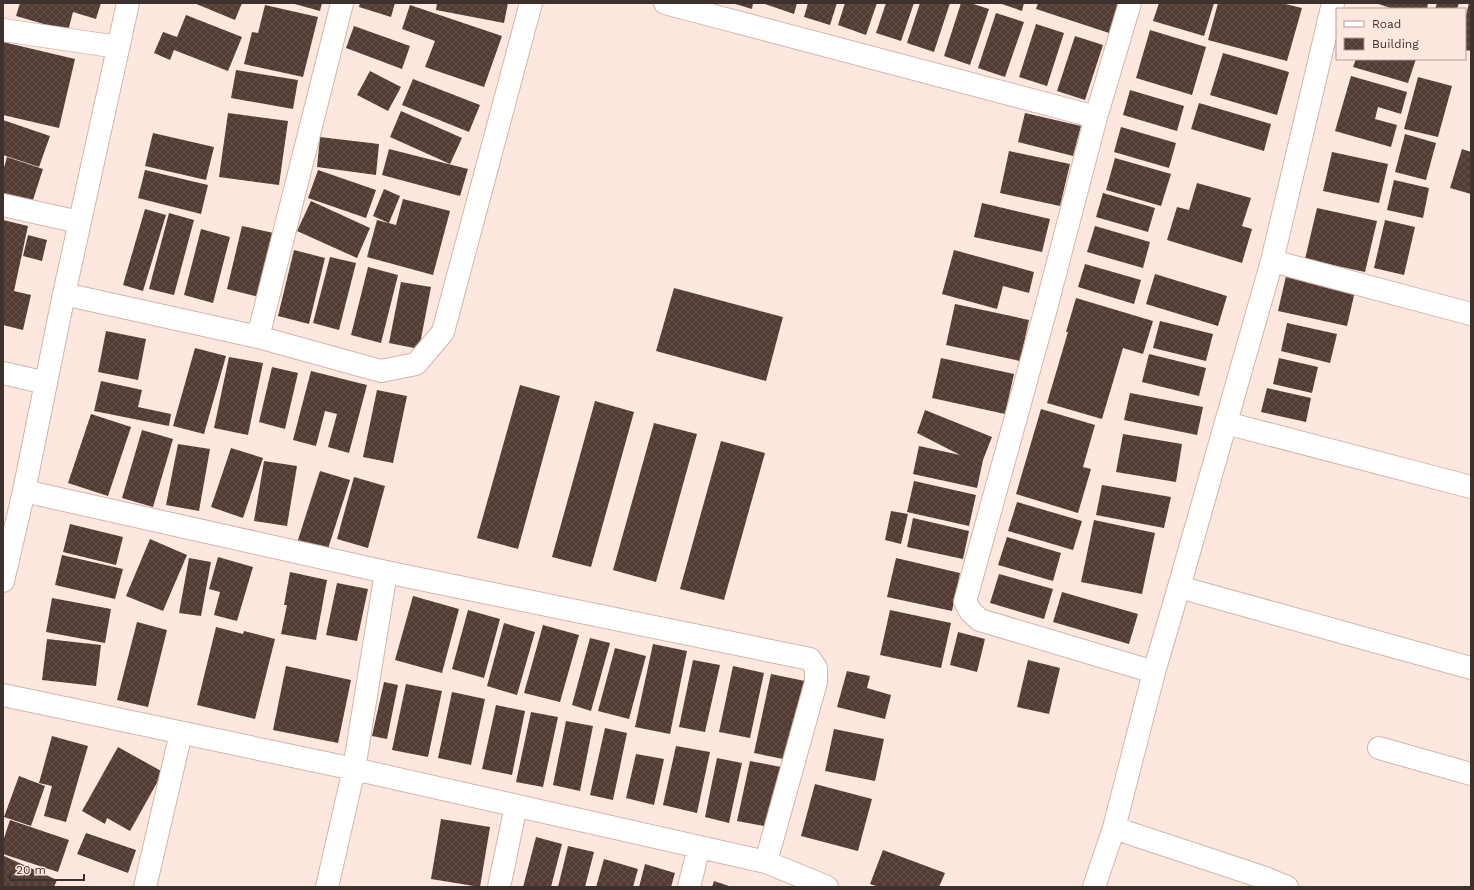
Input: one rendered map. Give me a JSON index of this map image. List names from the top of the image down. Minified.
{"legend":["Road","Building"],"scale_bar":"20 m"}
